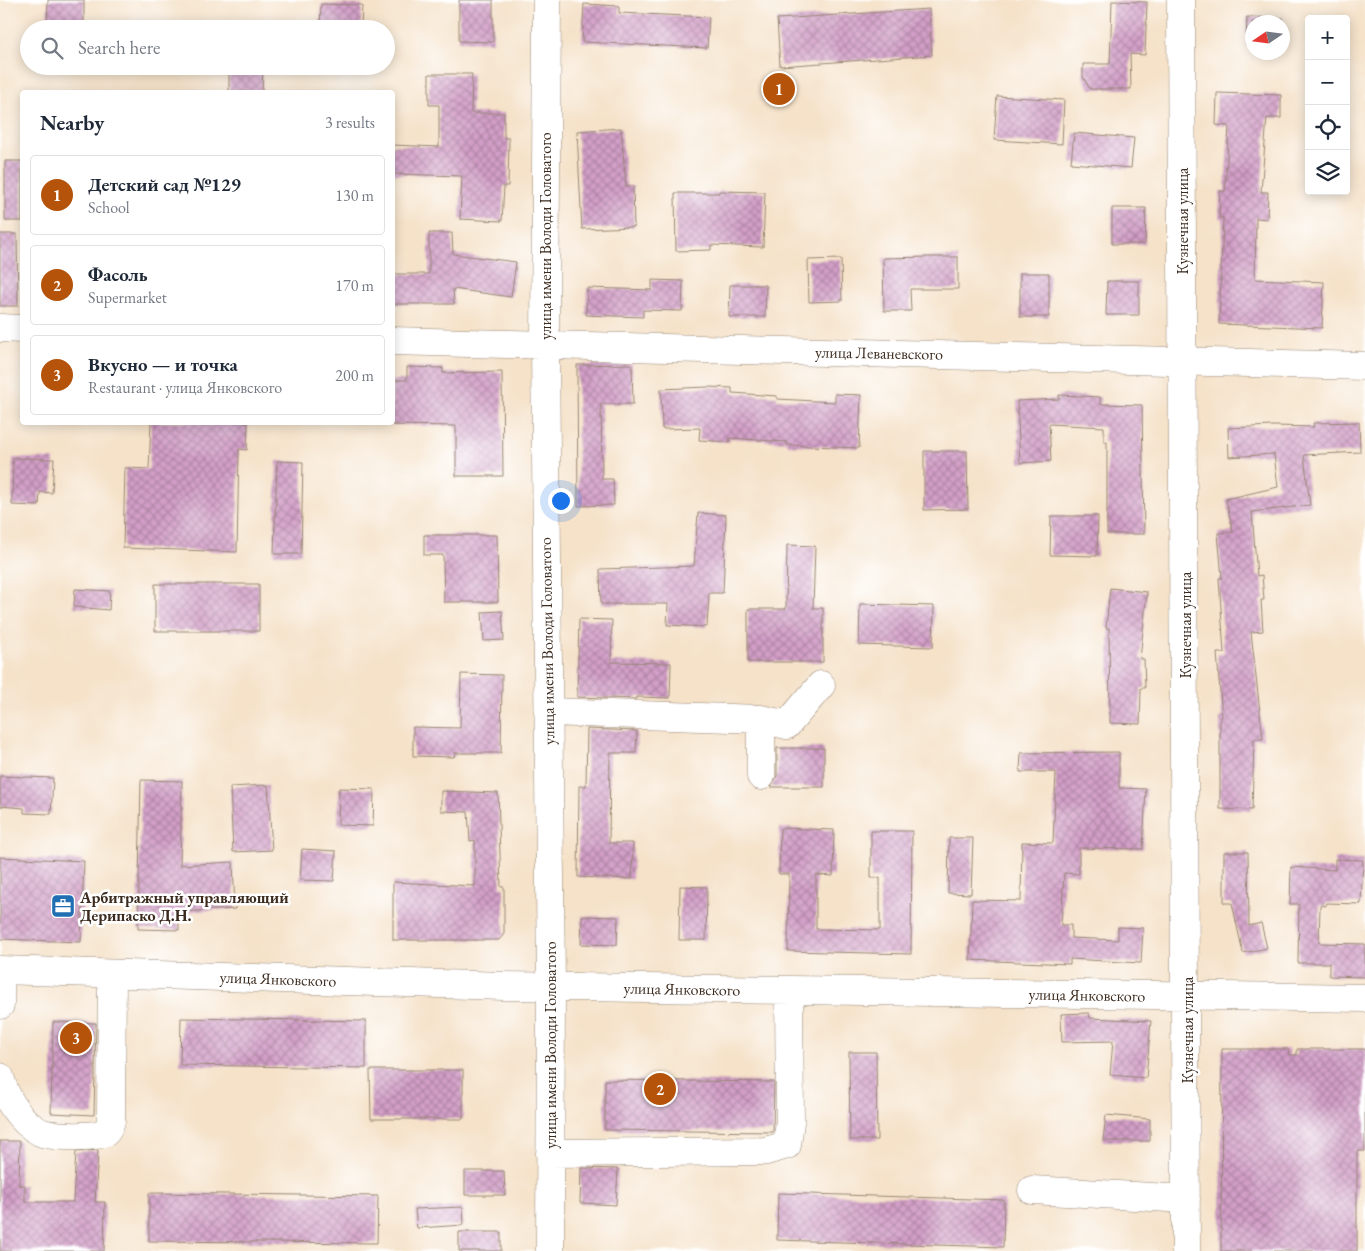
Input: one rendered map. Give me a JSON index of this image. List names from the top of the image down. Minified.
{"streets":{"street":["Кузнечная улица","улица имени Володи Головатого","улица Леваневского","улица Янковского"]},"crossings":[["Кузнечная улица","улица Леваневского"],["Кузнечная улица","улица Янковского"],["улица имени Володи Головатого","улица Леваневского"],["улица имени Володи Головатого","улица Янковского"]],"places":{"office":["Арбитражный управляющий Дерипаско Д.Н."]},"north":"left","page":{"map_buttons":["+","−"],"search":"Search here","pins":["1","3","2"],"heading":["Nearby","3 results"],"list":[{"mark":"1","name":"Детский сад №129","note":"School","value":"130 m"},{"mark":"2","name":"Фасоль","note":"Supermarket","value":"170 m"},{"mark":"3","name":"Вкусно — и точка","note":"Restaurant · улица Янковского","value":"200 m"}]}}
